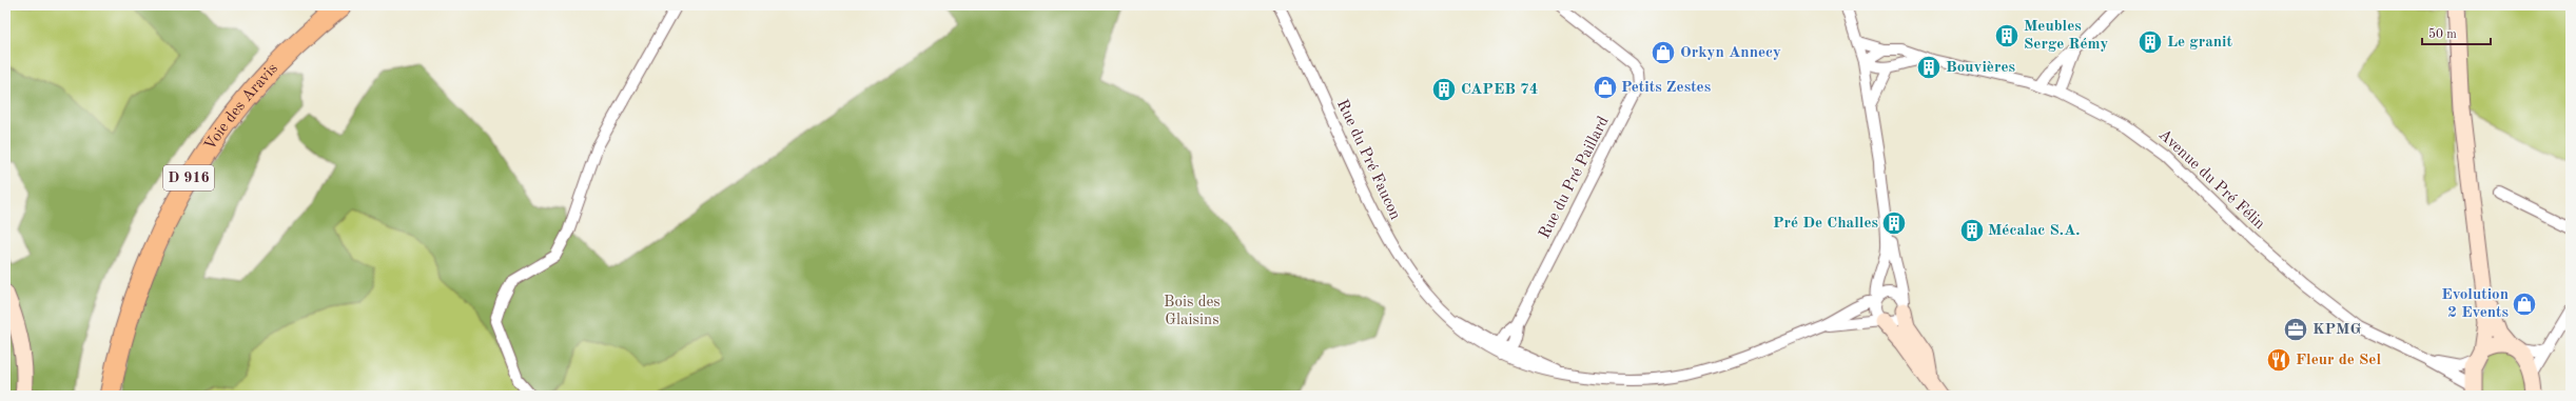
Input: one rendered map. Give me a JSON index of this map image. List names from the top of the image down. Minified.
{"streets":{"highway":["Voie des Aravis","D 916"],"street":["Rue du Pré Faucon","Rue du Pré Paillard","Avenue du Pré Félin"]},"crossings":[["Rue du Pré Faucon","Rue du Pré Paillard"]],"parks":["Bois des Glaisins"],"places":{"building":["Meubles Serge Rémy","Le granit","Bouvières","CAPEB 74","Pré De Challes","Mécalac S.A."],"shop":["Orkyn Annecy","Petits Zestes","Evolution 2 Events"],"office":["KPMG"],"restaurant":["Fleur de Sel"]},"scale_bar":"50 m"}
